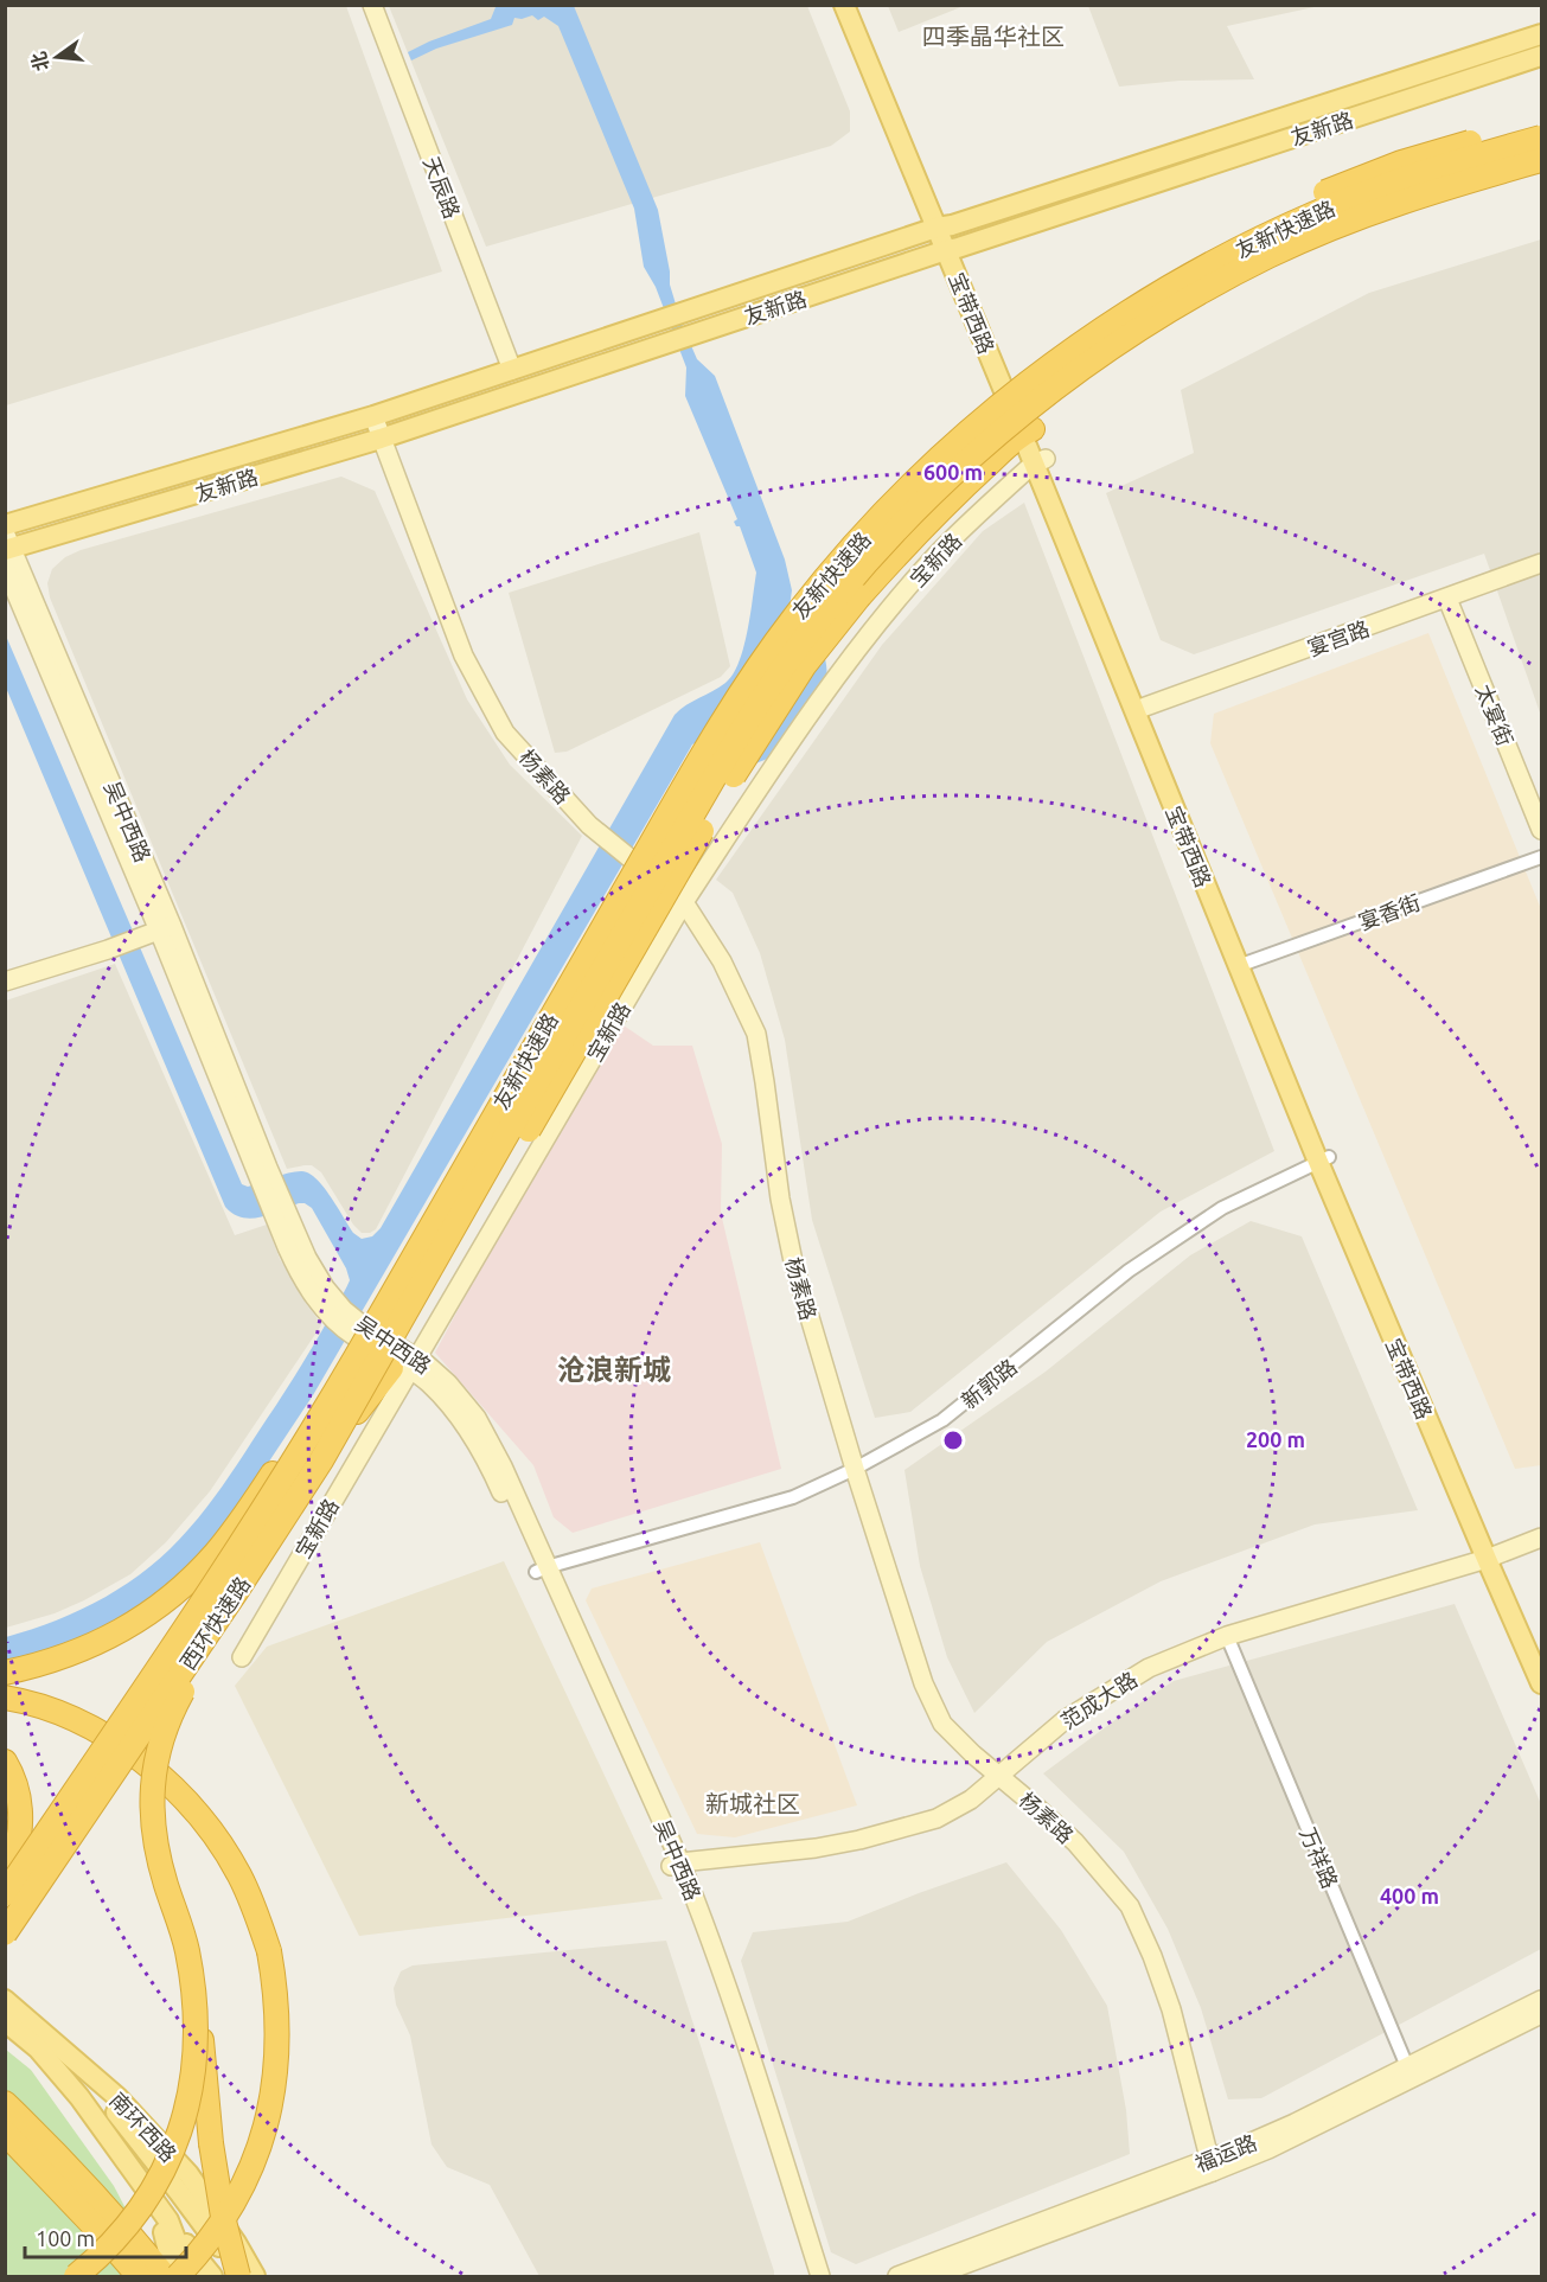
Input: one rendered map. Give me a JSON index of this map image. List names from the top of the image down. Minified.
{"streets":{"highway":["友新快速路","西环快速路"],"main road":["友新路","宝带西路","南环西路"],"street":["天辰路","宝新路","宴宫路","太宴街","杨素路","吴中西路","宴香街","新郭路","范成大路","万祥路","福运路"]},"crossings":[["友新路","天辰路"],["友新路","宝带西路"],["友新路","杨素路"],["友新路","吴中西路"],["友新快速路","西环快速路"],["宝带西路","宝新路"],["宝带西路","宴宫路"],["宝带西路","宴香街"],["宝带西路","新郭路"],["宝带西路","范成大路"],["宝新路","杨素路"],["宝新路","吴中西路"],["宴宫路","太宴街"],["杨素路","新郭路"],["杨素路","范成大路"],["杨素路","福运路"],["吴中西路","新郭路"],["吴中西路","范成大路"],["范成大路","万祥路"],["万祥路","福运路"]],"districts":["四季晶华社区","沧浪新城","新城社区"],"scale_bar":"100 m","north":"left","rings":["600 m","200 m","400 m"]}
